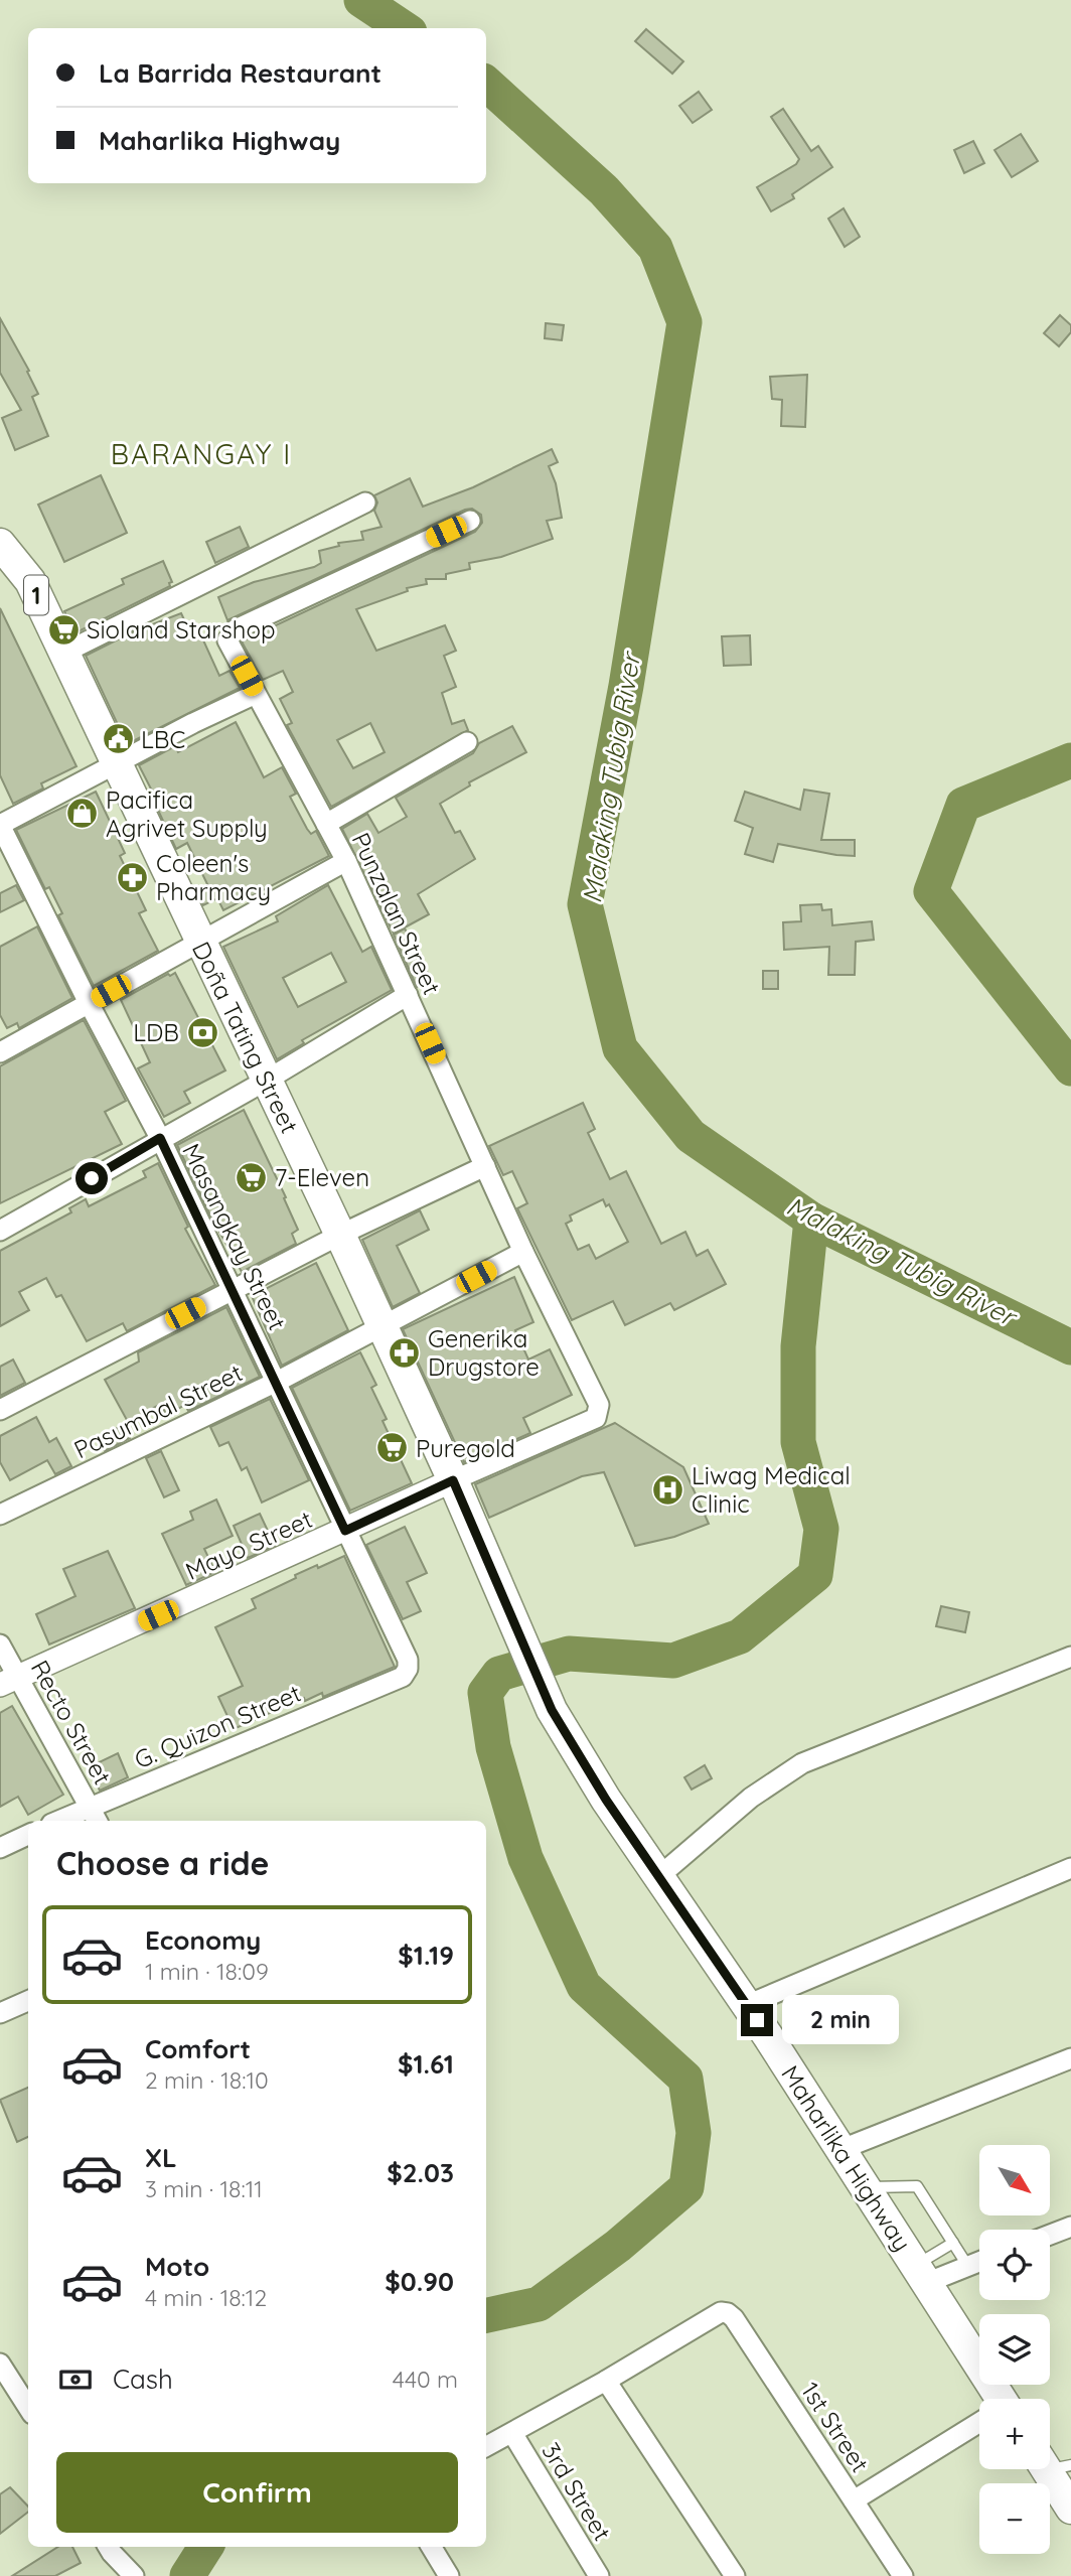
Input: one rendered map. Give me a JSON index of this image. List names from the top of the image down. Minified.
{"streets":{"main road":["1","Doña Tating Street","Maharlika Highway"],"street":["Punzalan Street","Masangkay Street","Pasumbal Street","Mayo Street","Recto Street","G. Quizon Street","1st Street","3rd Street"]},"crossings":[["Punzalan Street","Pasumbal Street"],["Punzalan Street","Mayo Street"],["Doña Tating Street","Pasumbal Street"],["Doña Tating Street","Mayo Street"],["Doña Tating Street","Maharlika Highway"],["Masangkay Street","Pasumbal Street"],["Masangkay Street","Mayo Street"],["Masangkay Street","G. Quizon Street"],["Mayo Street","Recto Street"],["Recto Street","G. Quizon Street"]],"districts":["BARANGAY I"],"water":["Malaking Tubig River"],"places":{"supermarket":["Sioland Starshop","7-Eleven","Puregold"],"public building":["LBC"],"shop":["Pacifica Agrivet Supply"],"pharmacy":["Coleen's Pharmacy","Generika Drugstore"],"bank":["LDB"],"hospital":["Liwag Medical Clinic"]},"north":"bottom right","page":{"banner":["La Barrida Restaurant","Maharlika Highway"],"heading":"Choose a ride","list":[{"name":"Economy","note":"1 min · 18:09","value":"$1.19"},{"name":"Comfort","note":"2 min · 18:10","value":"$1.61"},{"name":"XL","note":"3 min · 18:11","value":"$2.03"},{"name":"Moto","note":"4 min · 18:12","value":"$0.90"}],"bubble":"2 min","map_buttons":["+","−"],"pay":["Cash","440 m"],"buttons":"Confirm"}}
